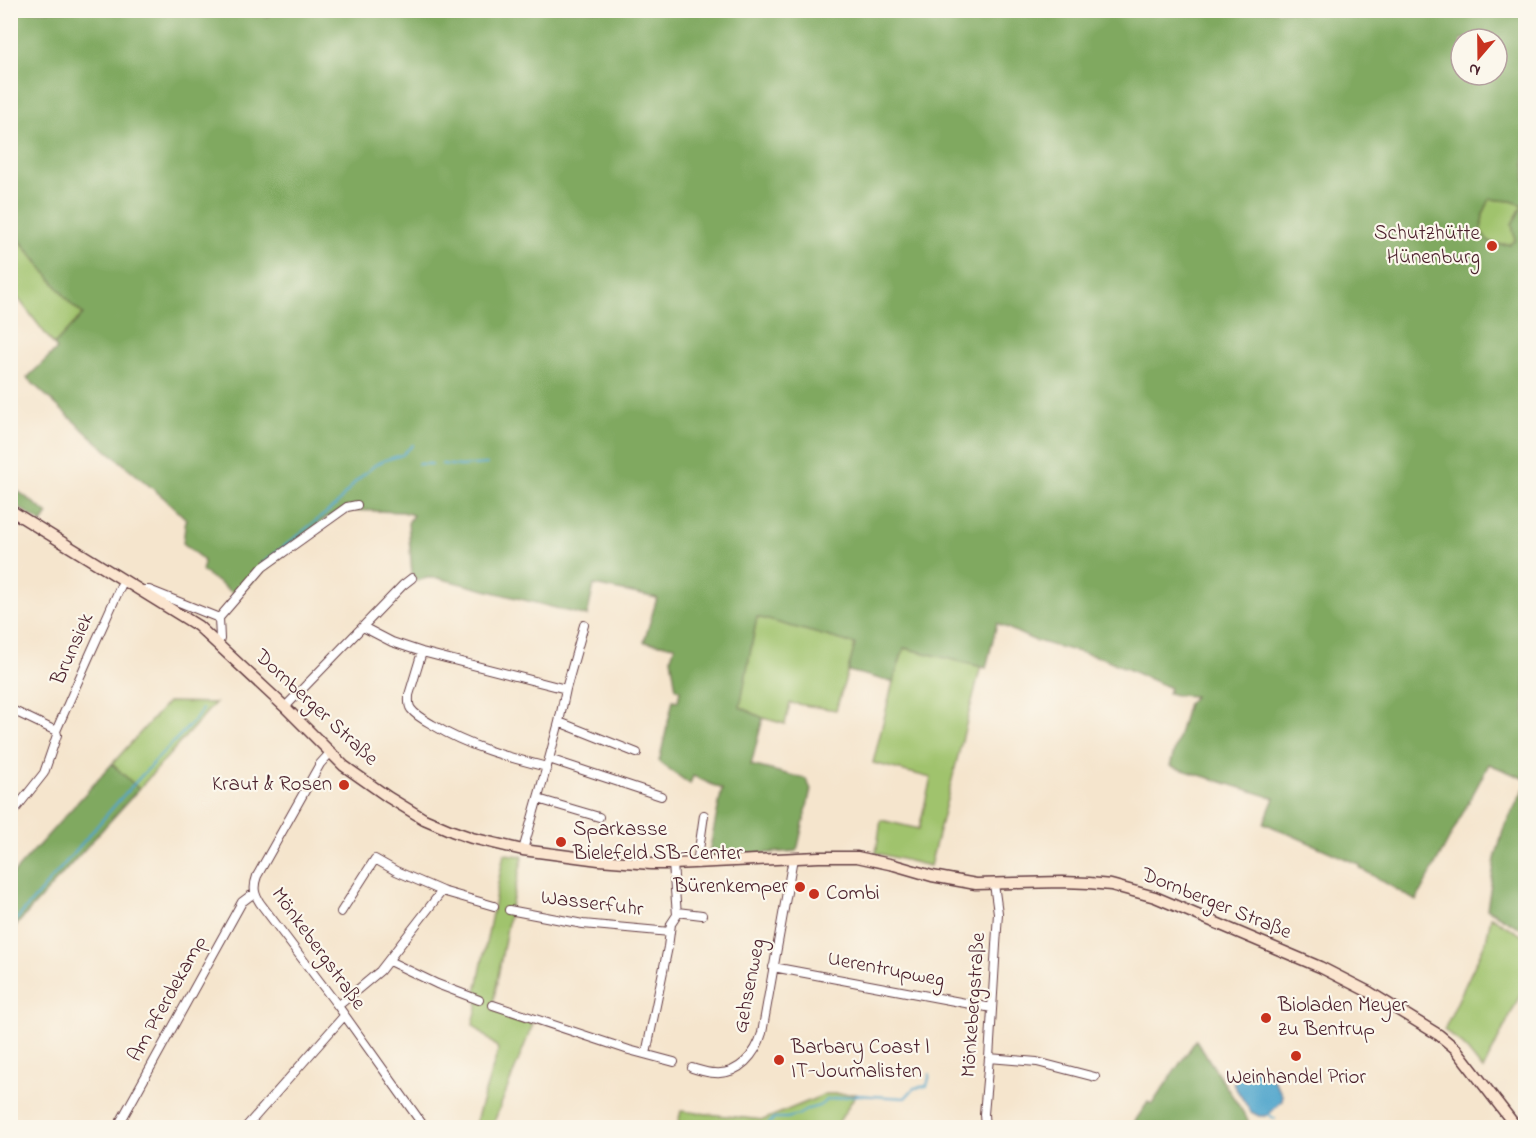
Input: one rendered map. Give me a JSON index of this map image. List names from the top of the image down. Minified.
{"streets":{"main road":["Dornberger Straße"],"street":["Brunsiek","Wasserfuhr","Mönkebergstraße","Uerentrupweg","Gehsenweg","Am Pferdekamp"]},"crossings":[["Brunsiek","Dornberger Straße"],["Dornberger Straße","Wasserfuhr"],["Dornberger Straße","Mönkebergstraße"],["Dornberger Straße","Gehsenweg"],["Mönkebergstraße","Uerentrupweg"],["Mönkebergstraße","Am Pferdekamp"],["Uerentrupweg","Gehsenweg"]],"places":["Schutzhütte Hünenburg","Kraut & Rosen","Sparkasse Bielefeld SB-Center","Bürenkemper","Combi","Bioladen Meyer zu Bentrup","Weinhandel Prior","Barbary Coast | IT-Journalisten"],"north":"bottom"}
